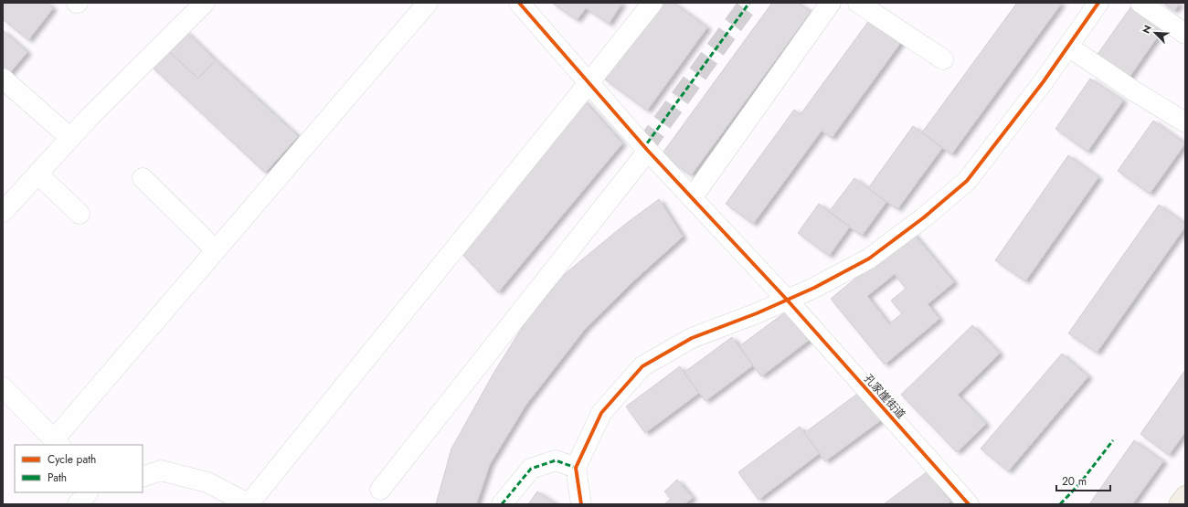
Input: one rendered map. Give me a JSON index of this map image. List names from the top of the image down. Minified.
{"streets":{"street":["孔家崖街道"]},"legend":["Cycle path","Path"],"scale_bar":"20 m","north":"top left"}
